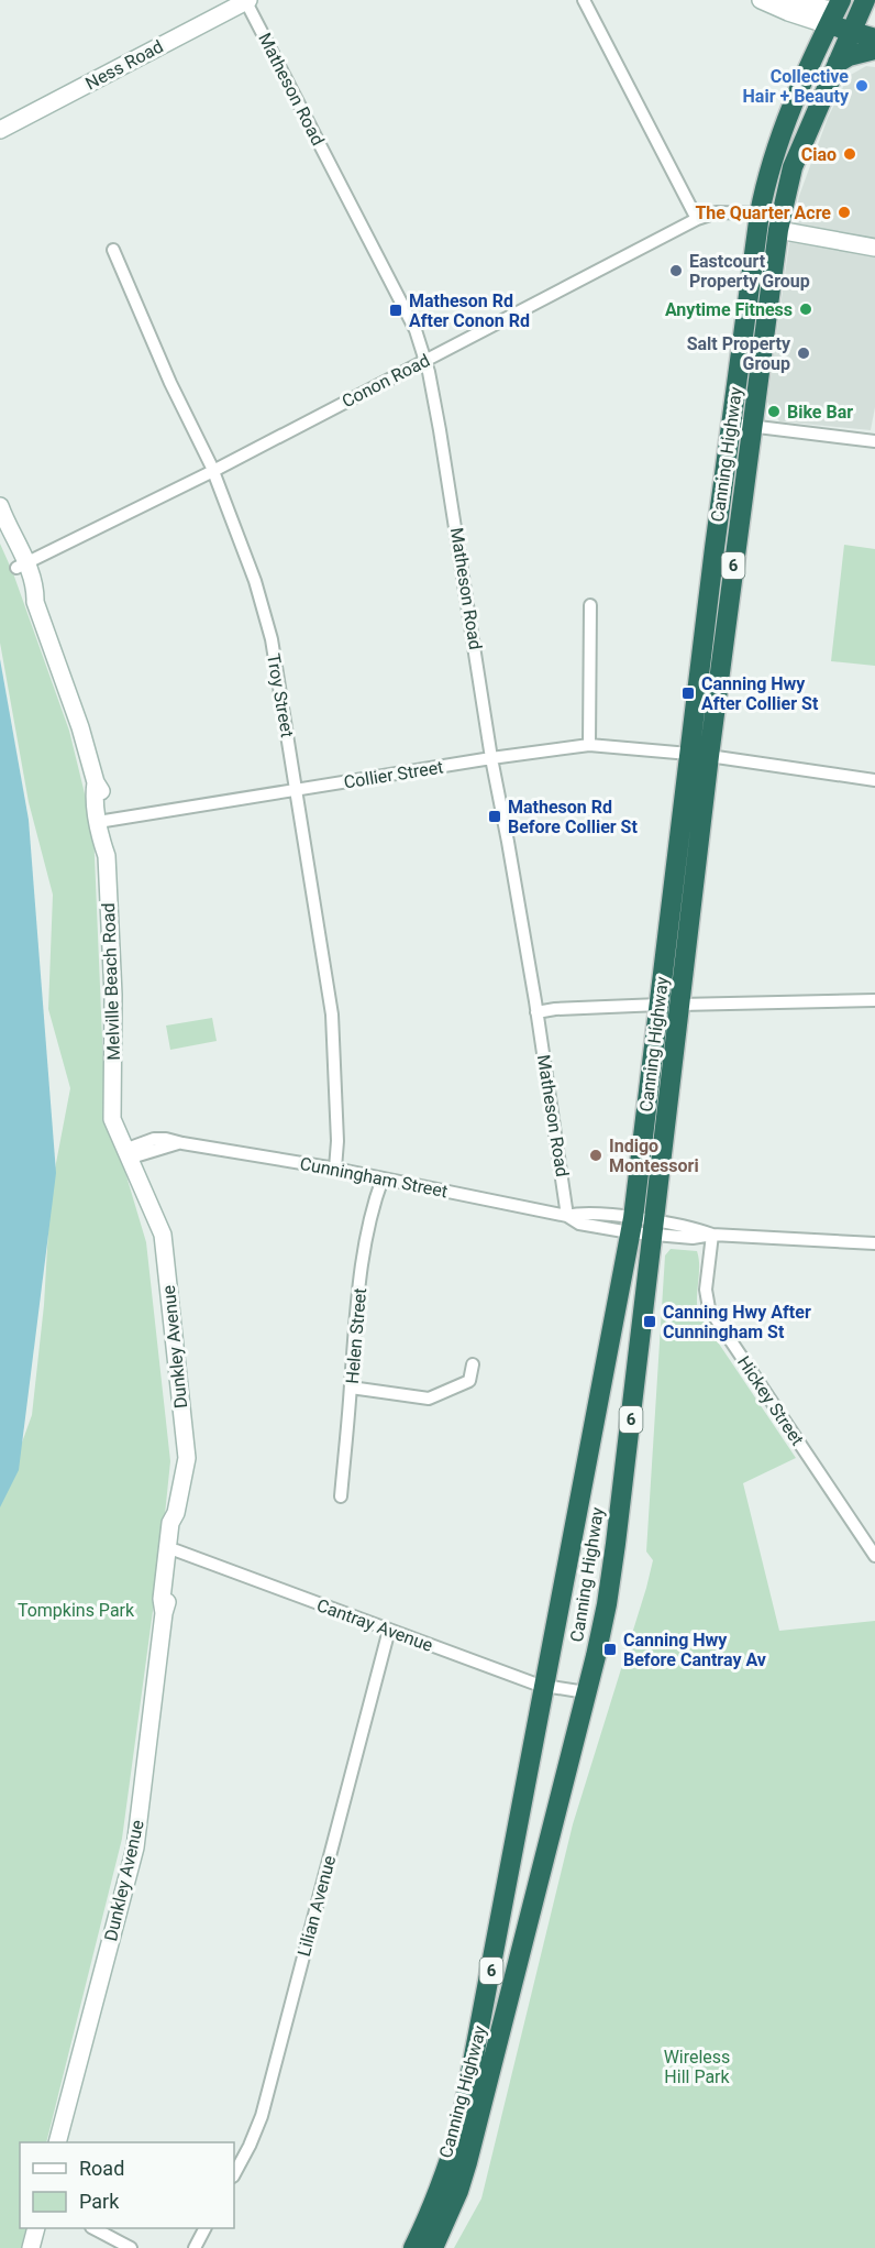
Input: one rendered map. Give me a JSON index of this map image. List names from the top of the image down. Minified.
{"streets":{"highway":["Canning Highway","6"],"street":["Ness Road","Matheson Road","Conon Road","Troy Street","Collier Street","Melville Beach Road","Cunningham Street","Helen Street","Dunkley Avenue","Hickey Street","Cantray Avenue","Lilian Avenue"]},"crossings":[["Ness Road","Matheson Road"],["Matheson Road","Conon Road"],["Matheson Road","Collier Street"],["Matheson Road","Cunningham Street"],["Conon Road","Canning Highway"],["Conon Road","Troy Street"],["Conon Road","Melville Beach Road"],["Canning Highway","Collier Street"],["Canning Highway","Cunningham Street"],["Canning Highway","Cantray Avenue"],["Troy Street","Collier Street"],["Troy Street","Cunningham Street"],["Collier Street","Melville Beach Road"],["Melville Beach Road","Cunningham Street"],["Melville Beach Road","Dunkley Avenue"],["Cunningham Street","Helen Street"],["Cunningham Street","Dunkley Avenue"],["Cunningham Street","Hickey Street"],["Dunkley Avenue","Cantray Avenue"],["Cantray Avenue","Lilian Avenue"]],"parks":["Tompkins Park","Wireless Hill Park"],"places":{"other":["Collective Hair + Beauty","Ciao","The Quarter Acre","Eastcourt Property Group","Anytime Fitness","Salt Property Group","Bike Bar","Indigo Montessori"],"transit":["Matheson Rd After Conon Rd","Canning Hwy After Collier St","Matheson Rd Before Collier St","Canning Hwy After Cunningham St","Canning Hwy Before Cantray Av"]},"legend":["Road","Park"]}
